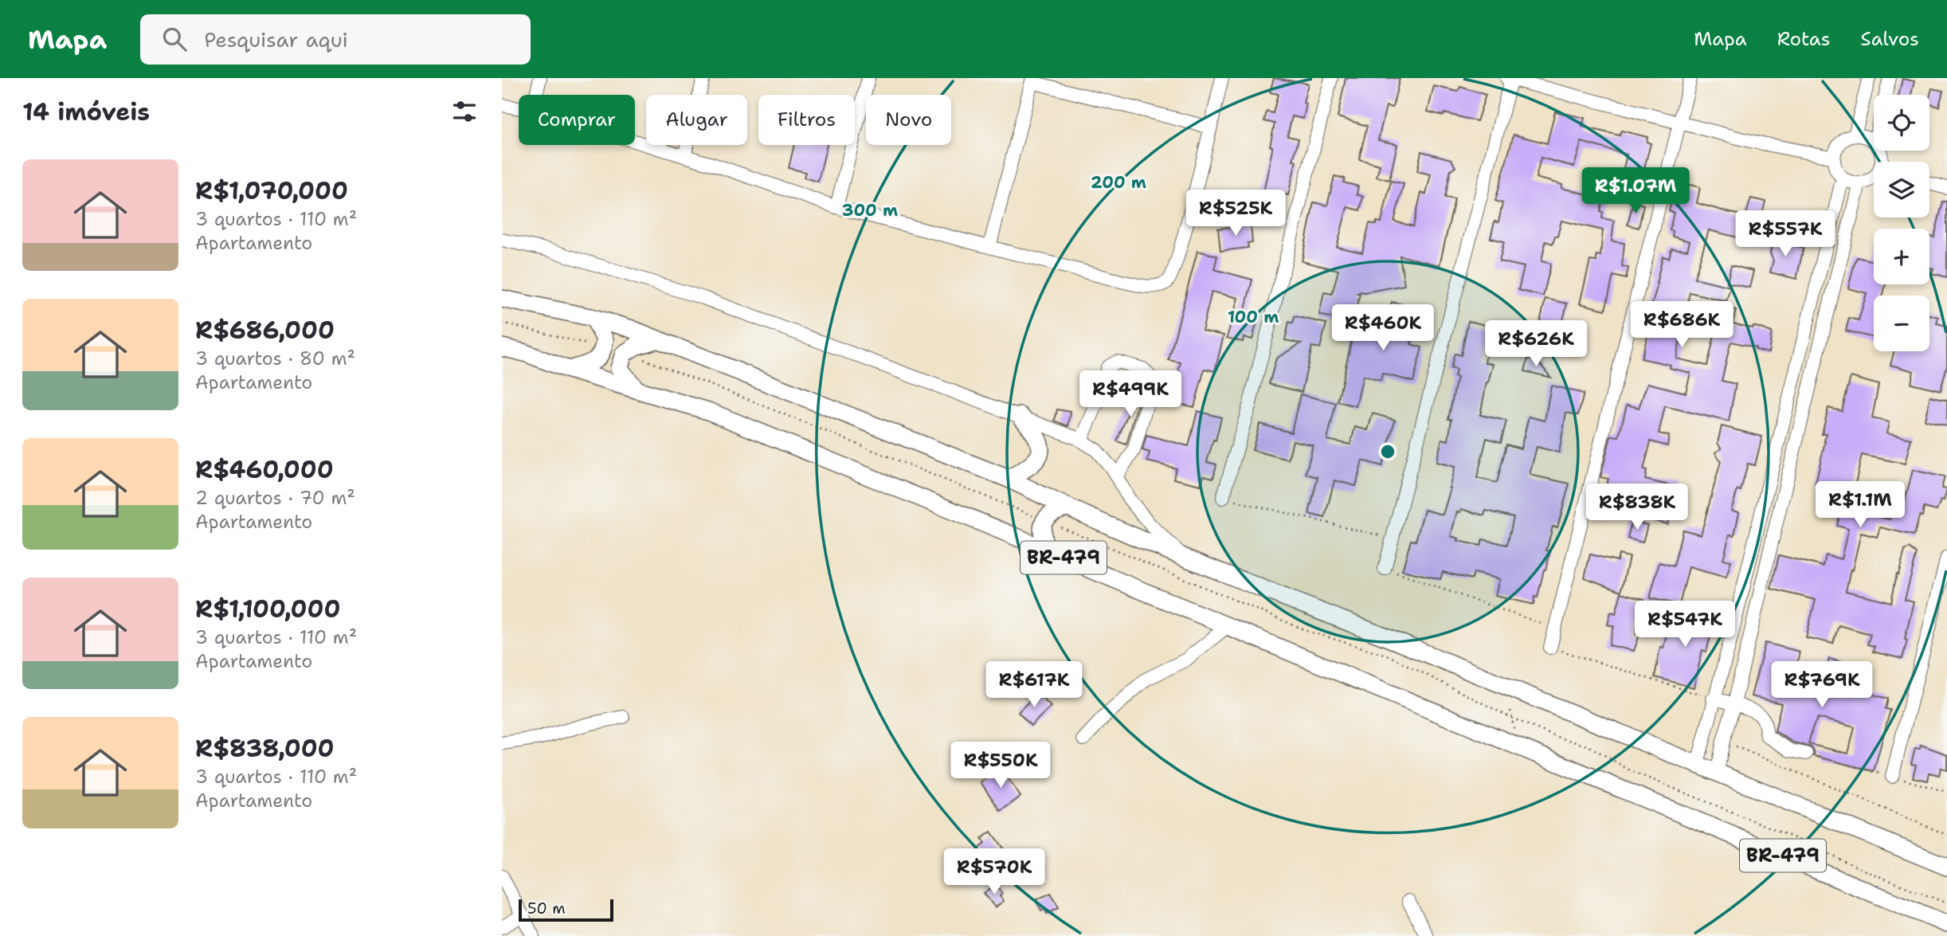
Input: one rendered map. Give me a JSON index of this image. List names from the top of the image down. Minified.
{"streets":{"main road":["BR-479"]},"scale_bar":"50 m","page":{"header":"Mapa","search":"Pesquisar aqui","nav":["Mapa","Rotas","Salvos"],"heading":"14 imóveis","map_buttons":["+","−"],"chip":["Comprar","Alugar","Filtros","Novo"],"list":[{"name":"R$1,070,000","note":"3 quartos · 110 m² · Apartamento"},{"name":"R$686,000","note":"3 quartos · 80 m² · Apartamento"},{"name":"R$460,000","note":"2 quartos · 70 m² · Apartamento"},{"name":"R$1,100,000","note":"3 quartos · 110 m² · Apartamento"},{"name":"R$838,000","note":"3 quartos · 110 m² · Apartamento"}],"price":["R$1.07M","R$525K","R$557K","R$686K","R$460K","R$626K","R$499K","R$1.1M","R$838K","R$547K","R$617K","R$769K","R$550K","R$570K"],"scale":"50 m"},"rings":["200 m","300 m","100 m"]}
